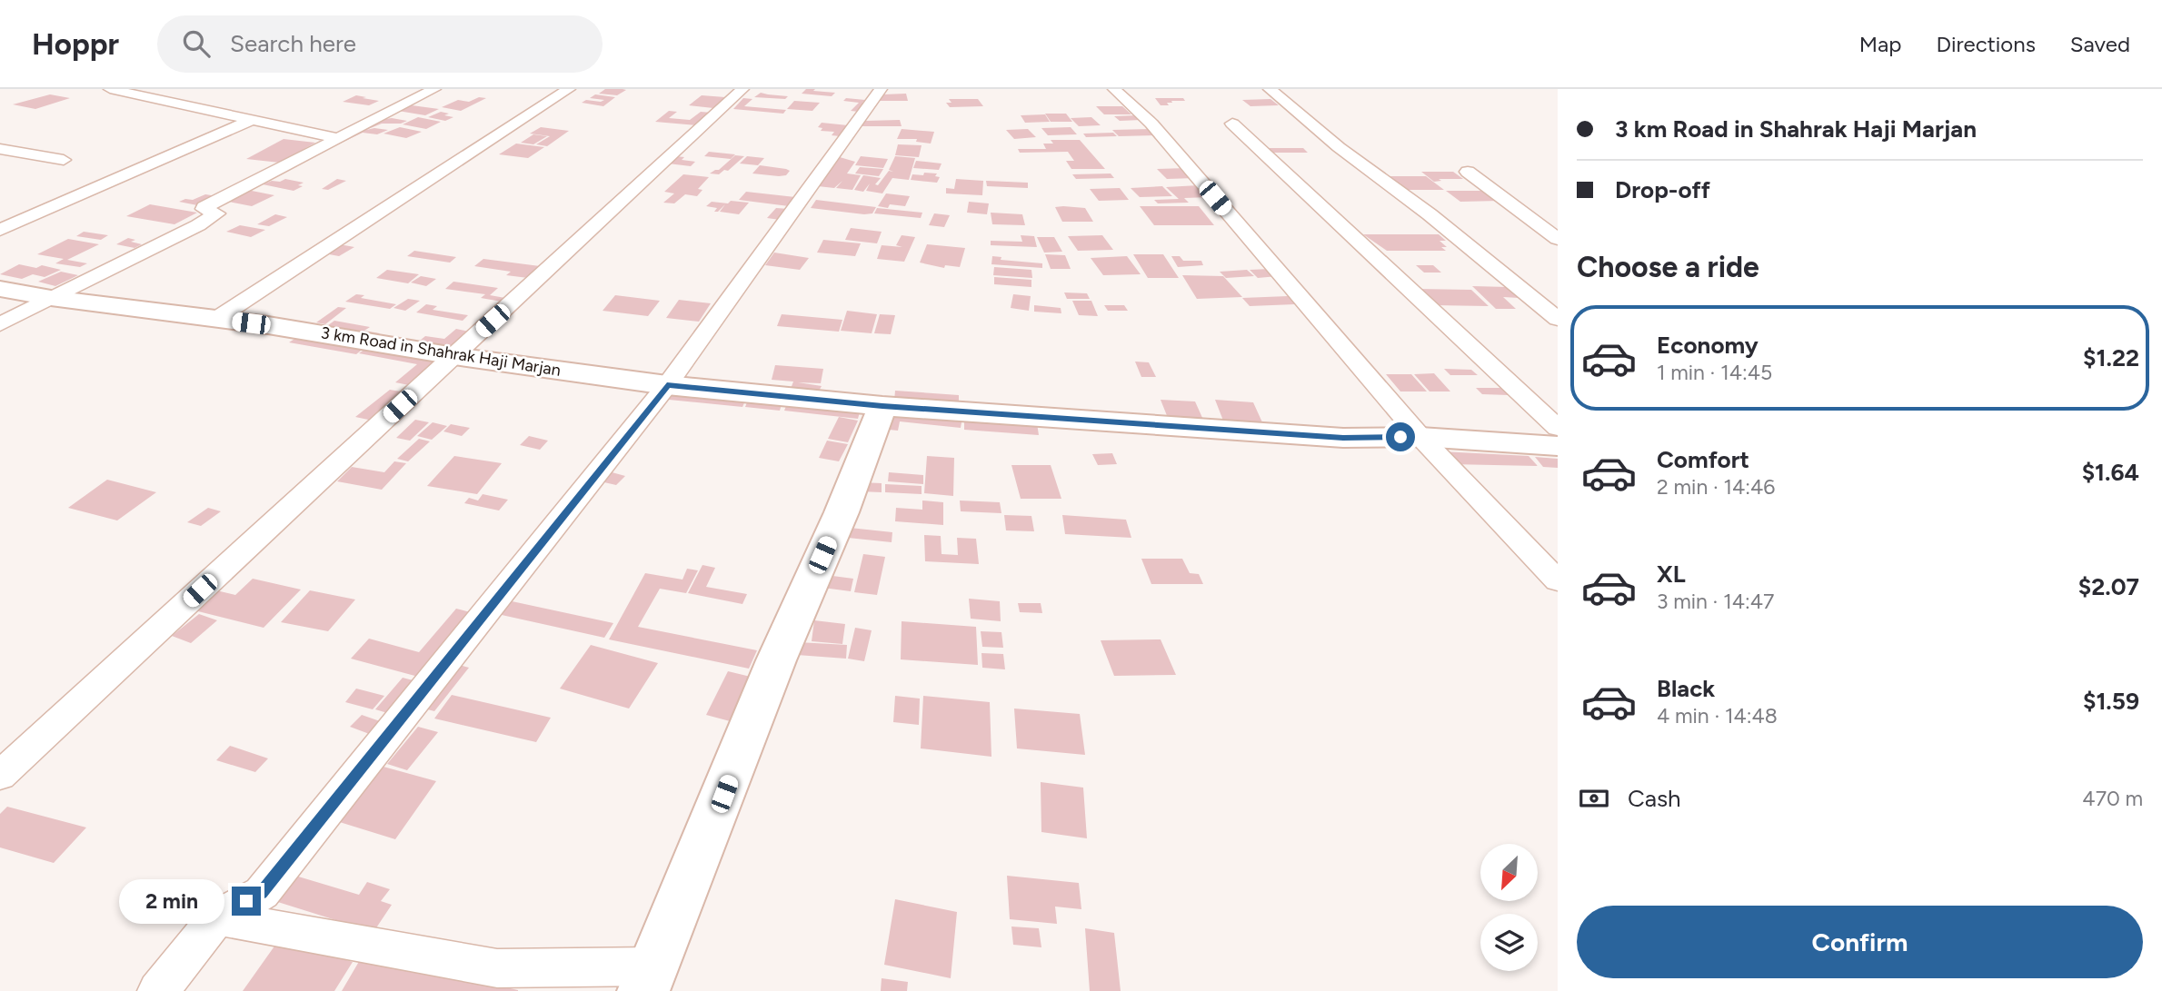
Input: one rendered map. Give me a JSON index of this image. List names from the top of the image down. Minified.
{"streets":{"street":["3 km Road in Shahrak Haji Marjan"]},"north":"bottom left","page":{"header":"Hoppr","search":"Search here","nav":["Map","Directions","Saved"],"banner":["3 km Road in Shahrak Haji Marjan","Drop-off"],"heading":"Choose a ride","list":[{"name":"Economy","note":"1 min · 14:45","value":"$1.22"},{"name":"Comfort","note":"2 min · 14:46","value":"$1.64"},{"name":"XL","note":"3 min · 14:47","value":"$2.07"},{"name":"Black","note":"4 min · 14:48","value":"$1.59"}],"pay":["Cash","470 m"],"bubble":"2 min","buttons":"Confirm"}}
